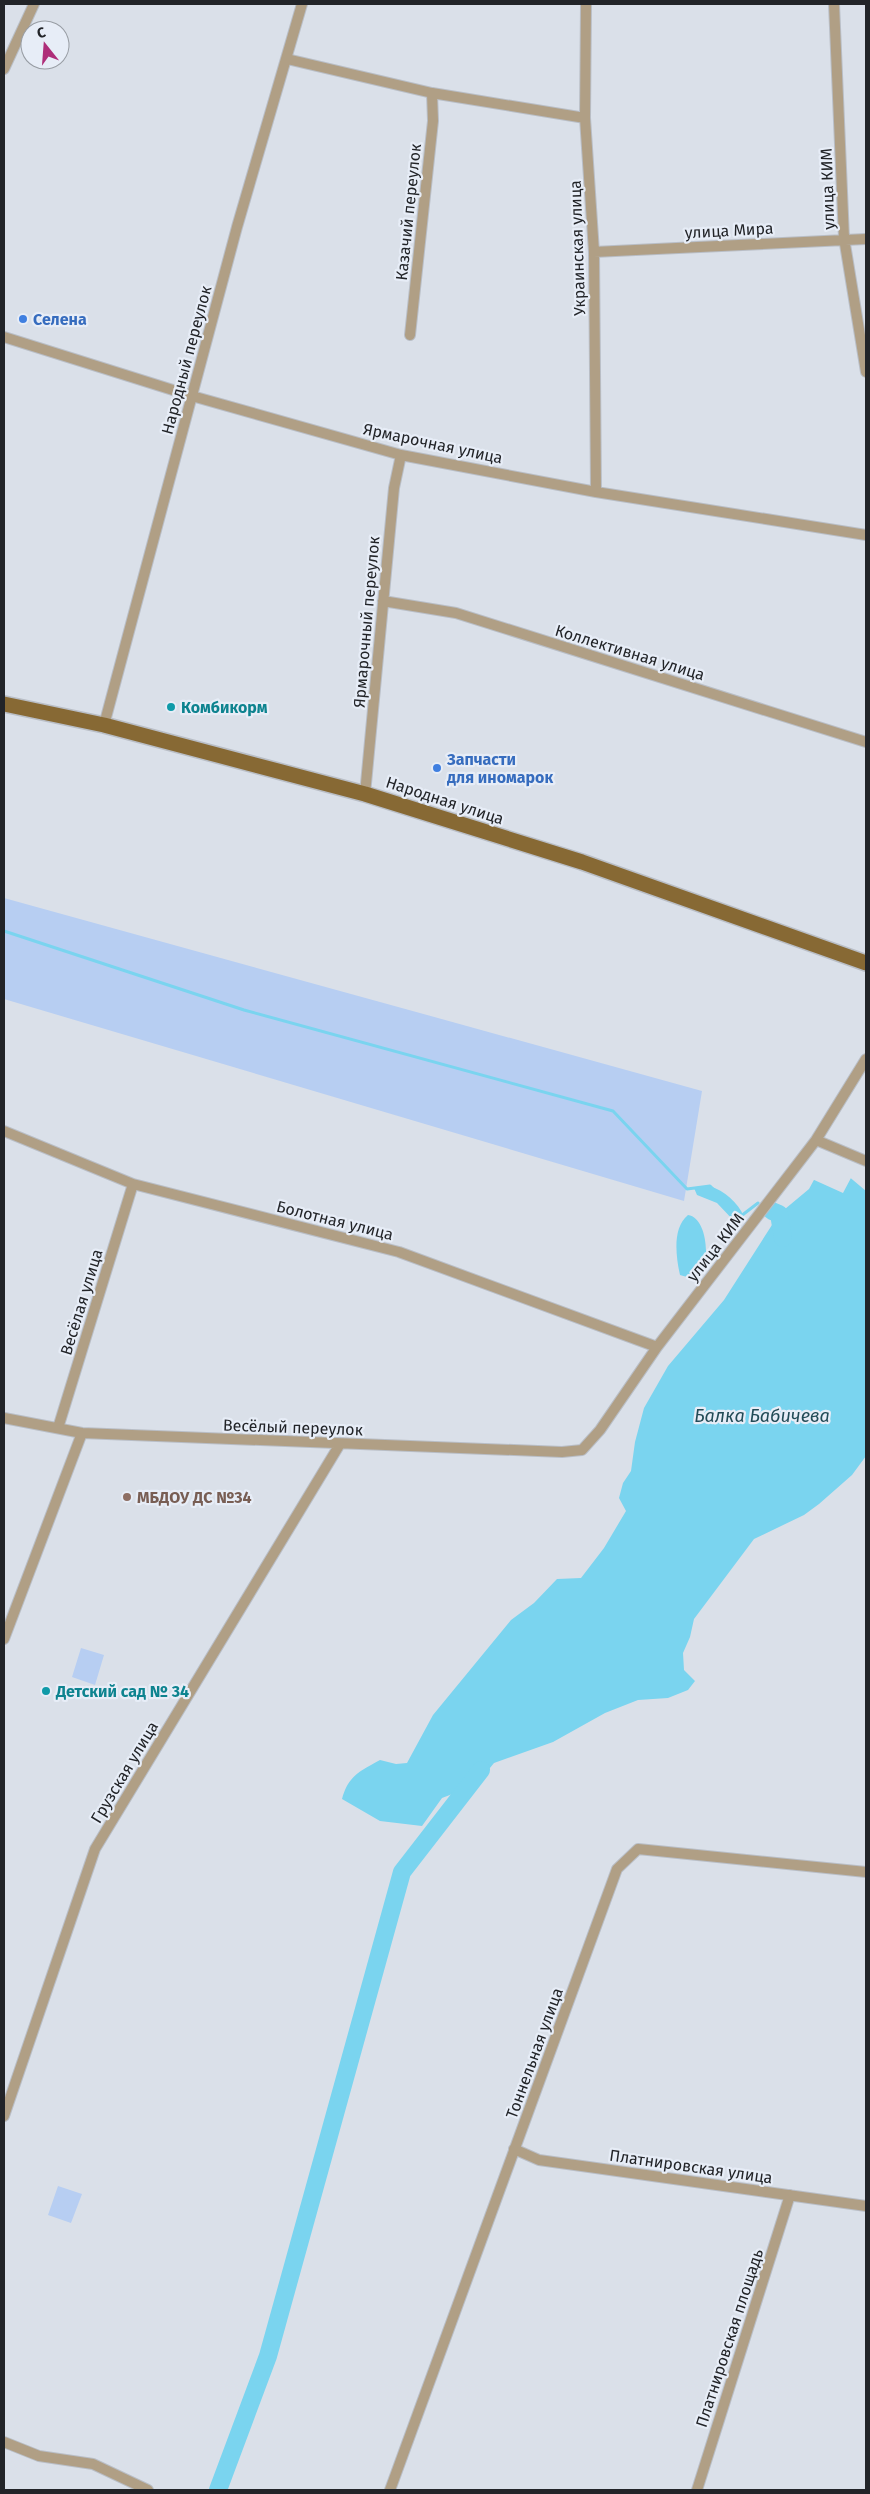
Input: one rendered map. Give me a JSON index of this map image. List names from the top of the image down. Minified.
{"streets":{"main road":["Народная улица"],"street":["улица КИМ","Казачий переулок","улица Мира","Украинская улица","Народный переулок","Ярмарочная улица","Ярмарочный переулок","Коллективная улица","Болотная улица","Весёлая улица","Весёлый переулок","Грузская улица","Тоннельная улица","Платнировская улица","Платнировская площадь"]},"crossings":[["улица КИМ","улица Мира"],["улица КИМ","Болотная улица"],["улица КИМ","Весёлый переулок"],["улица Мира","Украинская улица"],["Украинская улица","Ярмарочная улица"],["Народный переулок","Ярмарочная улица"],["Народный переулок","Народная улица"],["Ярмарочная улица","Ярмарочный переулок"],["Ярмарочный переулок","Коллективная улица"],["Ярмарочный переулок","Народная улица"],["Болотная улица","Весёлая улица"],["Весёлая улица","Весёлый переулок"],["Весёлый переулок","Грузская улица"],["Тоннельная улица","Платнировская улица"],["Платнировская улица","Платнировская площадь"]],"water":["Балка Бабичева"],"places":["Селена","Комбикорм","Запчасти для иномарок","МБДОУ ДС №34","Детский сад № 34"],"north":"top"}
